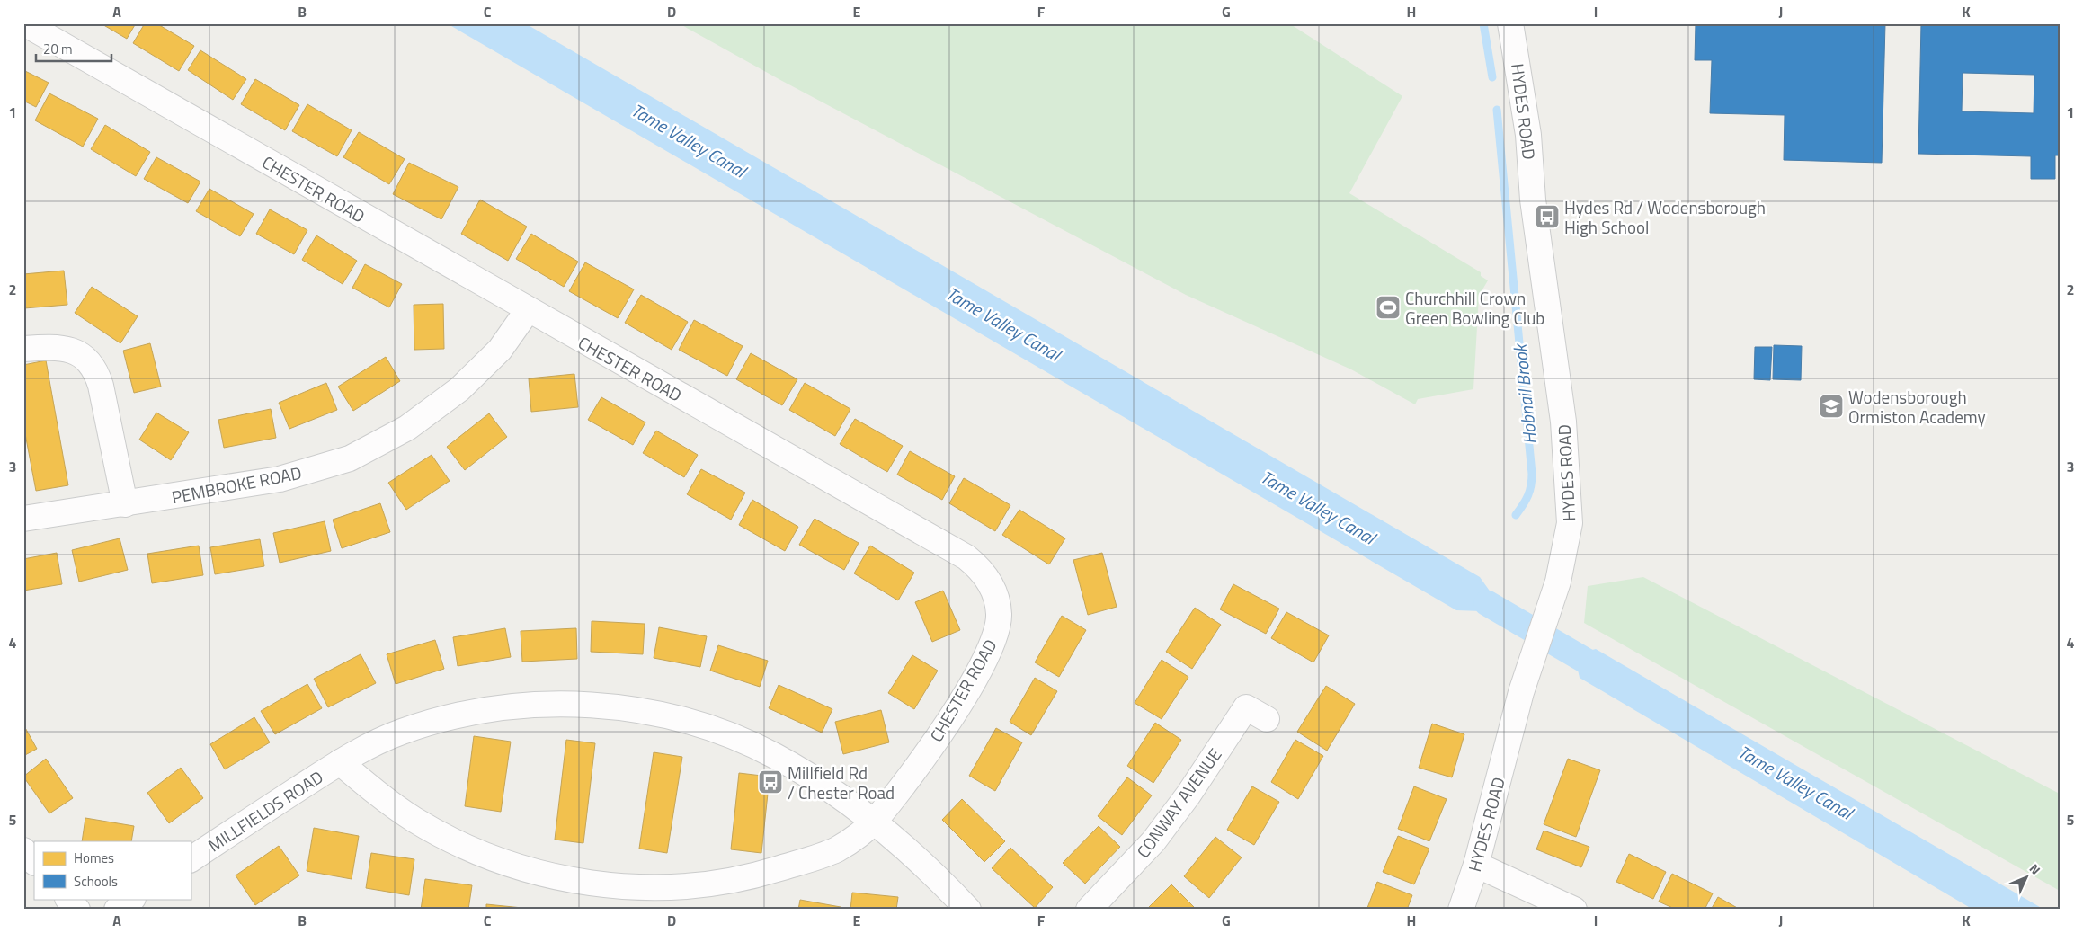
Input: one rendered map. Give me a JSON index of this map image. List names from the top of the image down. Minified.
{"streets":{"street":["HYDES ROAD","CHESTER ROAD","PEMBROKE ROAD","CONWAY AVENUE","MILLFIELDS ROAD"]},"crossings":[["CHESTER ROAD","PEMBROKE ROAD"],["CHESTER ROAD","MILLFIELDS ROAD"]],"water":["Tame Valley Canal","Hobnail Brook"],"places":{"bus stop":["Hydes Rd / Wodensborough High School","Millfield Rd / Chester Road"],"sports":["Churchhill Crown Green Bowling Club"],"school or university":["Wodensborough Ormiston Academy"]},"legend":["Homes","Schools"],"scale_bar":"20 m","north":"top right","grid":{"columns":["A","B","C","D","E","F","G","H","I","J","K"],"rows":["1","2","3","4","5"]}}
